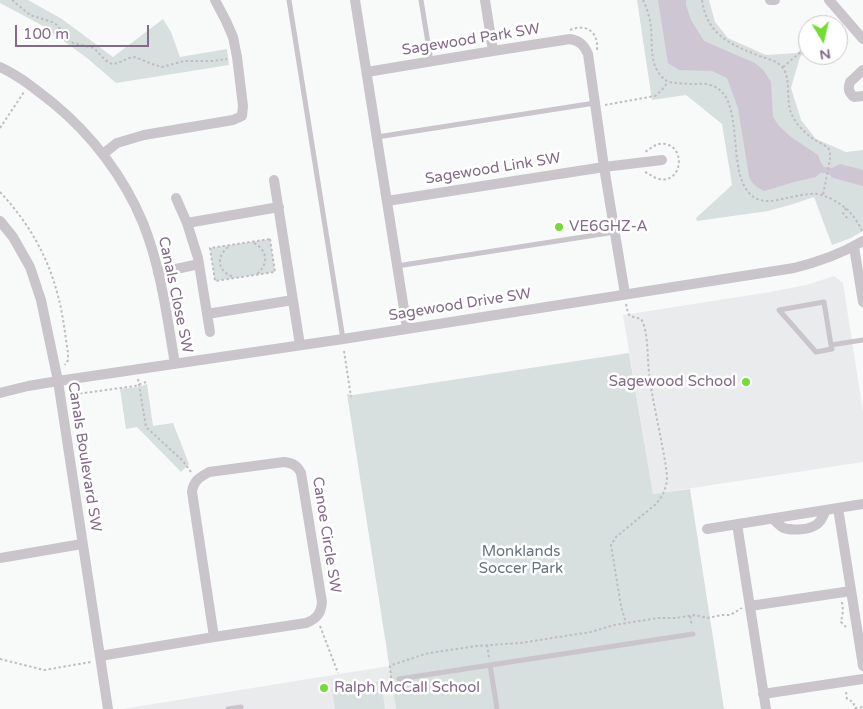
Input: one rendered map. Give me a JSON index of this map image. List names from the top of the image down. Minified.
{"streets":{"street":["Sagewood Park SW","Sagewood Link SW","Canals Close SW","Sagewood Drive SW","Canals Boulevard SW","Canoe Circle SW"]},"crossings":[["Sagewood Park SW","Sagewood Link SW"],["Sagewood Park SW","Sagewood Drive SW"],["Canals Close SW","Sagewood Drive SW"],["Sagewood Drive SW","Canals Boulevard SW"]],"parks":["Monklands Soccer Park"],"places":["VE6GHZ-A","Sagewood School","Ralph McCall School"],"scale_bar":"100 m","north":"bottom"}
